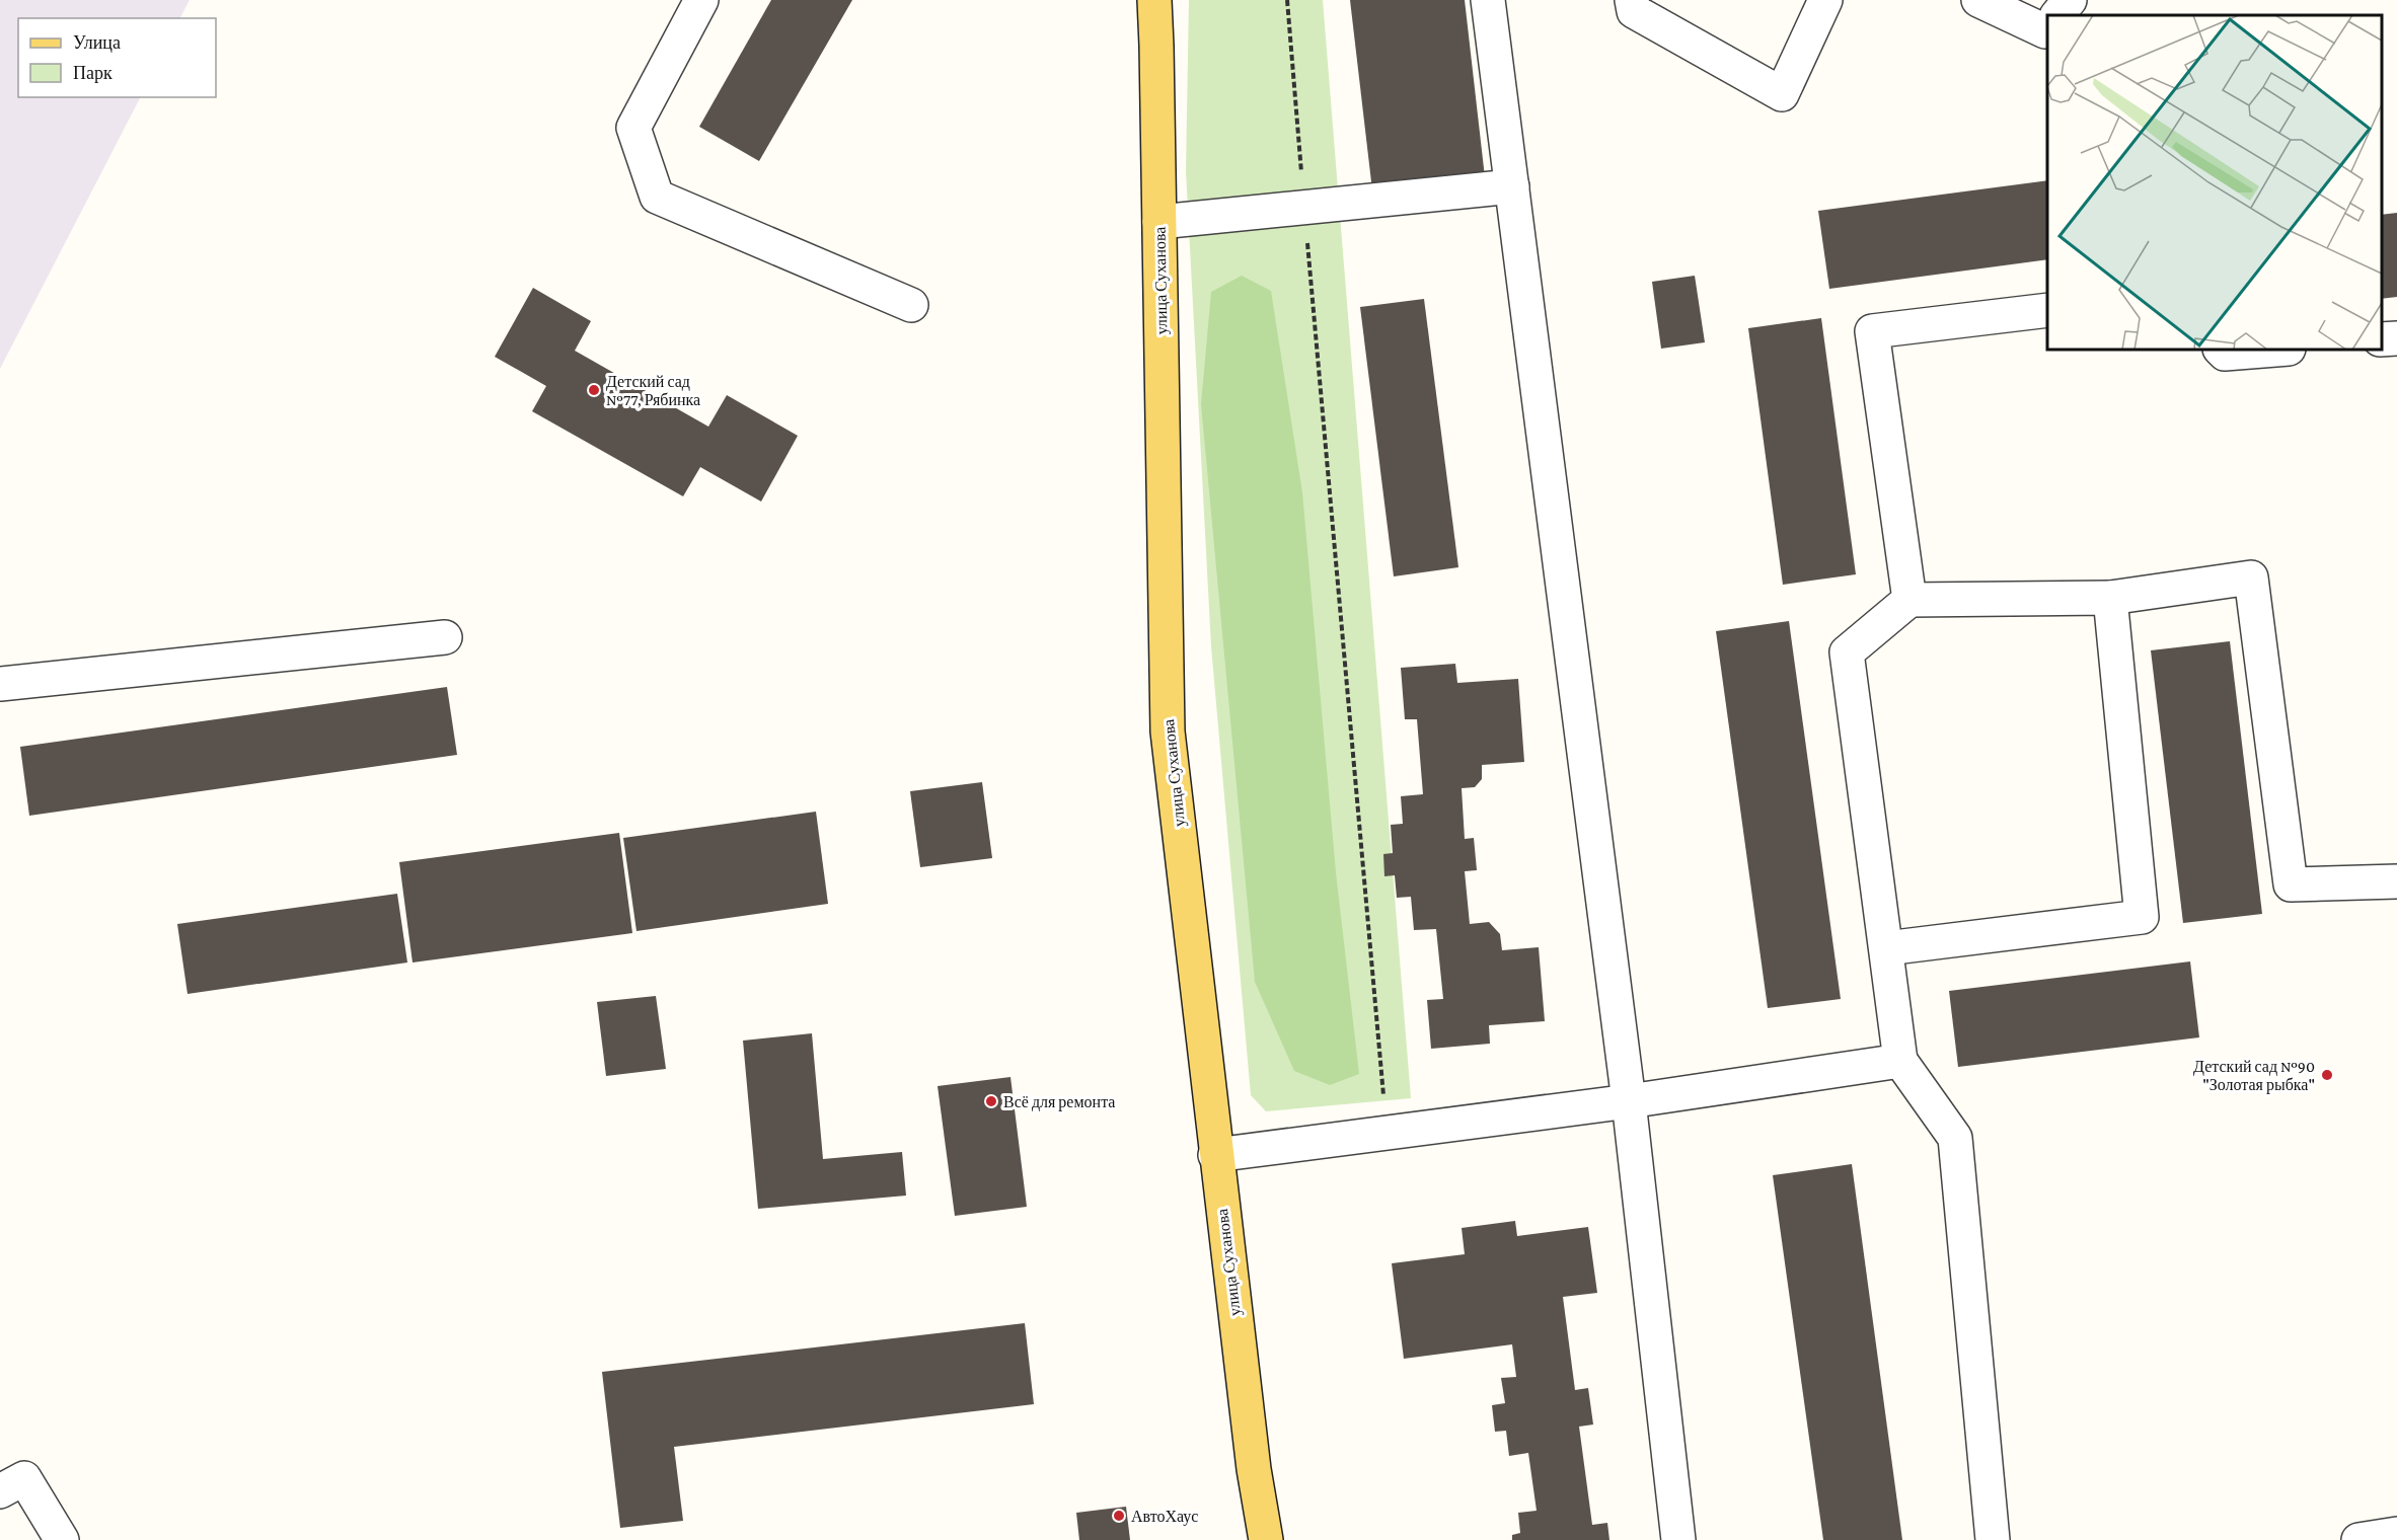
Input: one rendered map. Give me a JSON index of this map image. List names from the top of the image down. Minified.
{"streets":{"main road":["улица Суханова"]},"places":["Детский сад №77, Рябинка","Детский сад №90 \"Золотая рыбка\"","Всё для ремонта","АвтоХаус"],"legend":["Улица","Парк"]}
